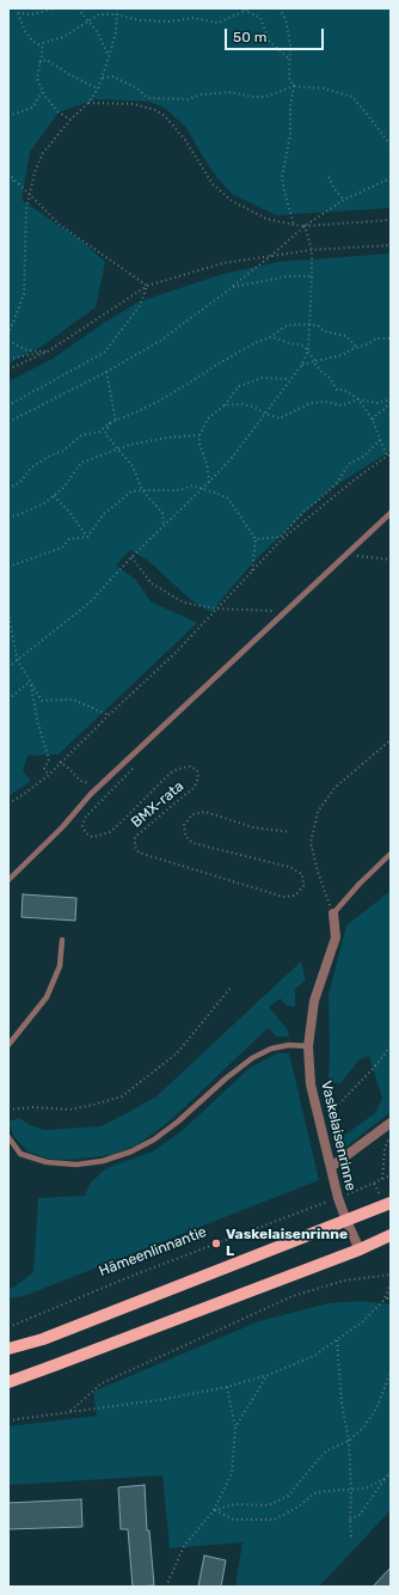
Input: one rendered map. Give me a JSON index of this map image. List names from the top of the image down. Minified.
{"streets":{"street":["Vaskelaisenrinne"],"path":["BMX-rata","Hämeenlinnantie"]},"crossings":[["Vaskelaisenrinne","Hämeenlinnantie"]],"places":["Vaskelaisenrinne L"],"scale_bar":"50 m"}
